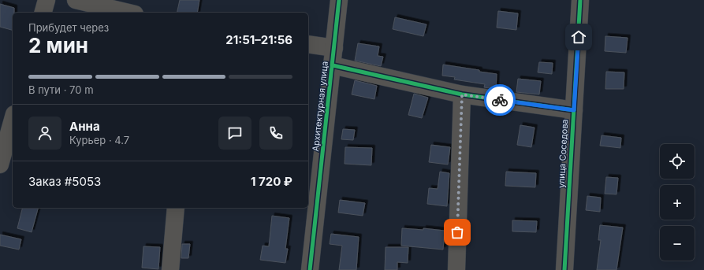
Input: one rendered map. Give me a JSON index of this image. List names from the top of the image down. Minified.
{"streets":{"street":["Архитектурная улица","улица Соседова"]},"page":{"heading":["2 мин","Прибудет через","21:51–21:56"],"panel":["Анна","Курьер · 4.7","Заказ #5053","1 720 ₽"],"bar":"В пути · 70 m","map_buttons":["+","−"]}}
